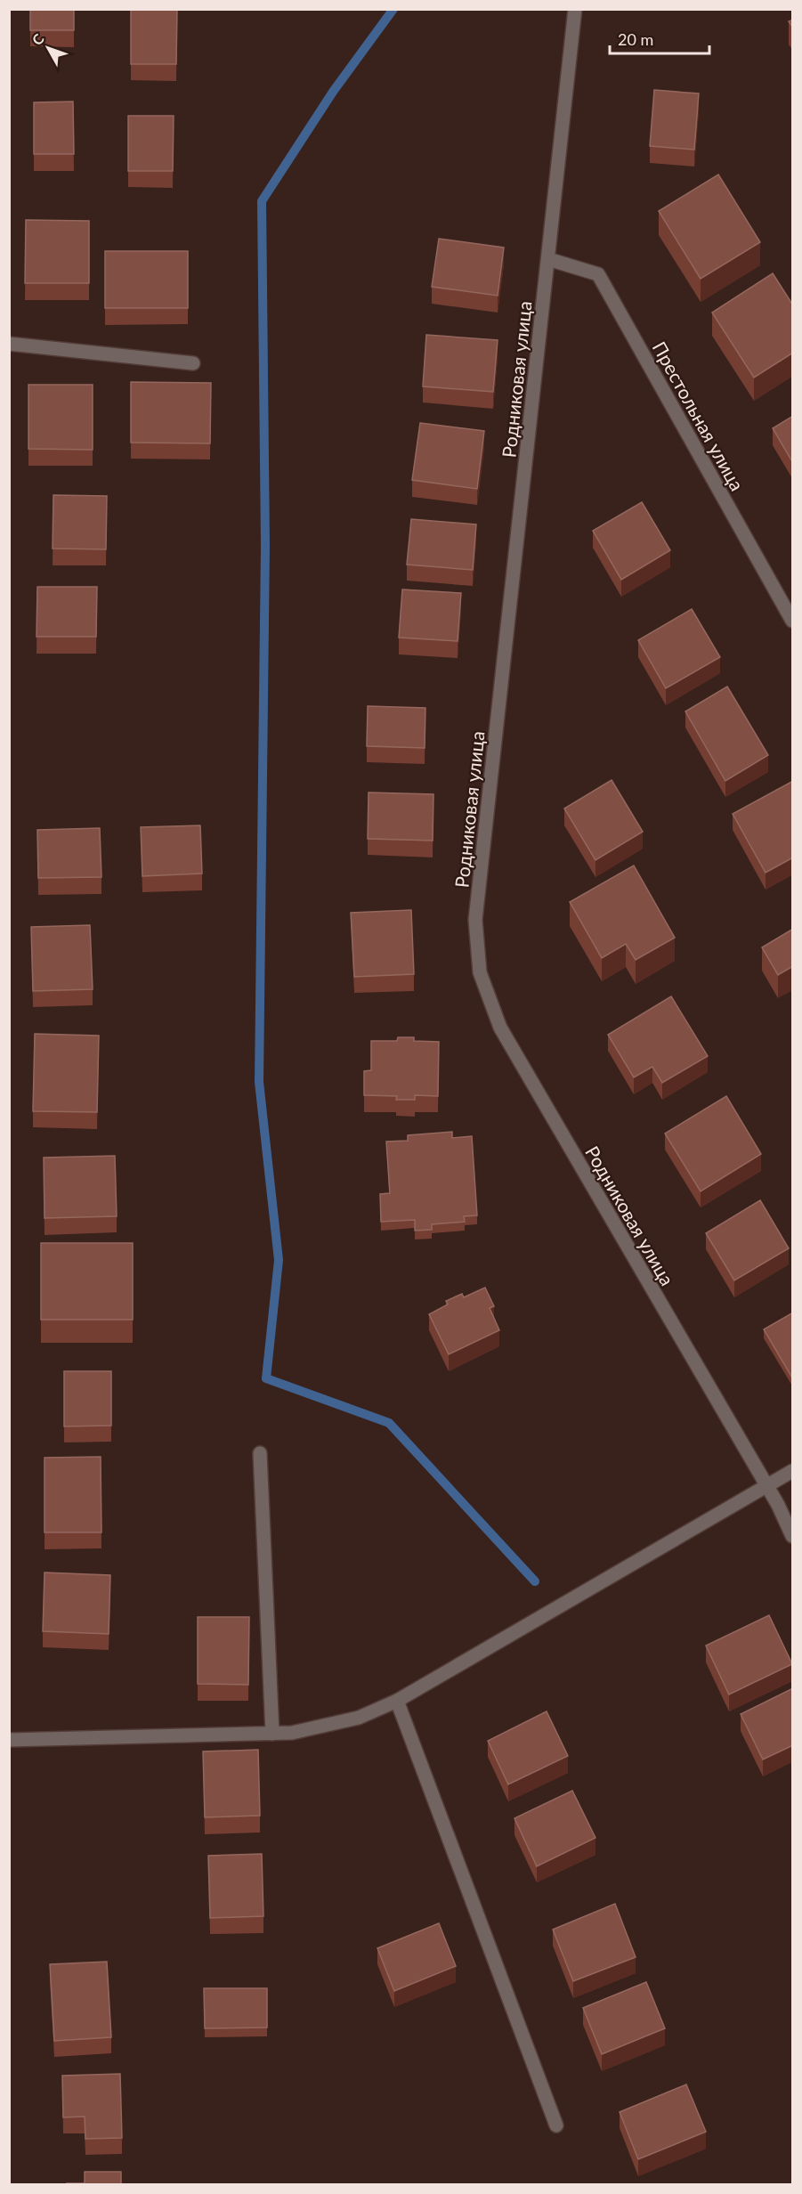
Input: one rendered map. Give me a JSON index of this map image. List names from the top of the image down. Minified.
{"streets":{"street":["Родниковая улица","Престольная улица"]},"crossings":[["Родниковая улица","Престольная улица"]],"scale_bar":"20 m","north":"top left"}
